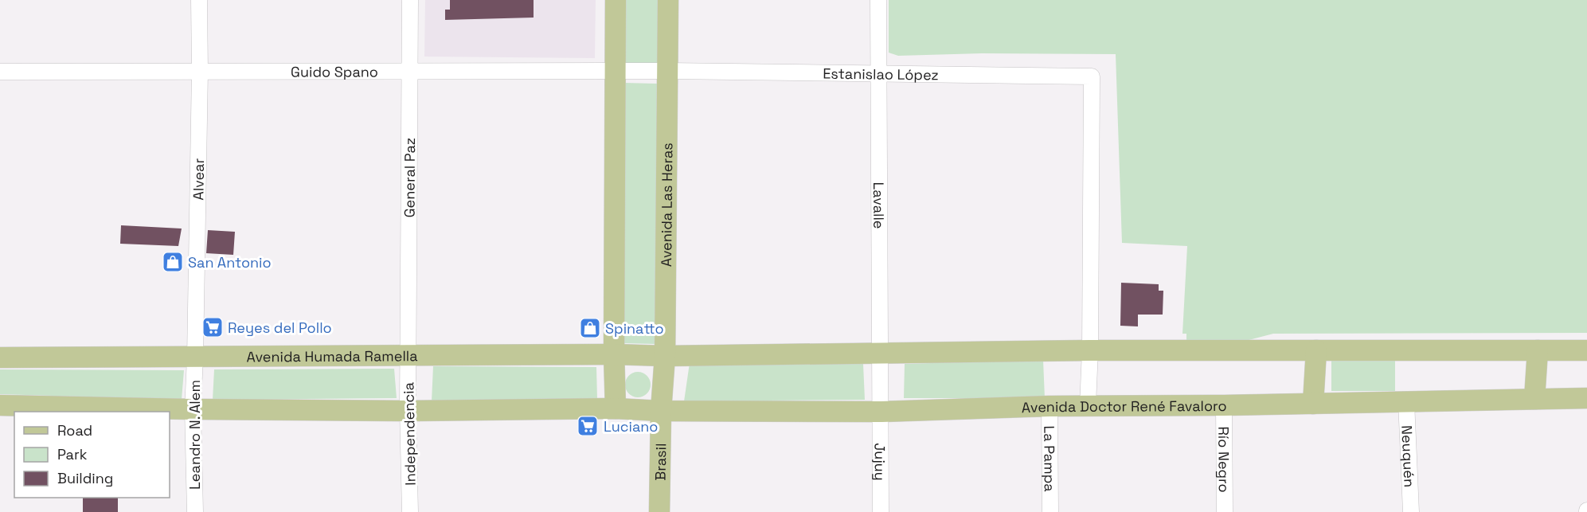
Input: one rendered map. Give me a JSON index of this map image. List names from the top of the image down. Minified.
{"streets":{"main road":["Avenida Las Heras","Avenida Humada Ramella","Avenida Doctor René Favaloro","Brasil"],"street":["Guido Spano","Estanislao López","General Paz","Alvear","Lavalle","Independencia","Leandro N. Alem","Neuquén","La Pampa","Río Negro","Jujuy"]},"crossings":[["Guido Spano","Estanislao López"],["Guido Spano","General Paz"],["Guido Spano","Alvear"],["Guido Spano","Avenida Las Heras"],["Estanislao López","Avenida Las Heras"],["Estanislao López","Lavalle"],["General Paz","Avenida Humada Ramella"],["General Paz","Independencia"],["Alvear","Avenida Humada Ramella"],["Alvear","Leandro N. Alem"],["Avenida Las Heras","Avenida Humada Ramella"],["Avenida Las Heras","Avenida Doctor René Favaloro"],["Avenida Las Heras","Brasil"],["Lavalle","Avenida Doctor René Favaloro"],["Lavalle","Jujuy"],["Avenida Humada Ramella","Independencia"],["Avenida Humada Ramella","Leandro N. Alem"],["Avenida Doctor René Favaloro","Neuquén"],["Avenida Doctor René Favaloro","La Pampa"],["Avenida Doctor René Favaloro","Río Negro"],["Avenida Doctor René Favaloro","Brasil"],["Avenida Doctor René Favaloro","Jujuy"]],"places":{"shop":["San Antonio","Spinatto"],"supermarket":["Reyes del Pollo","Luciano"]},"legend":["Road","Park","Building"]}
